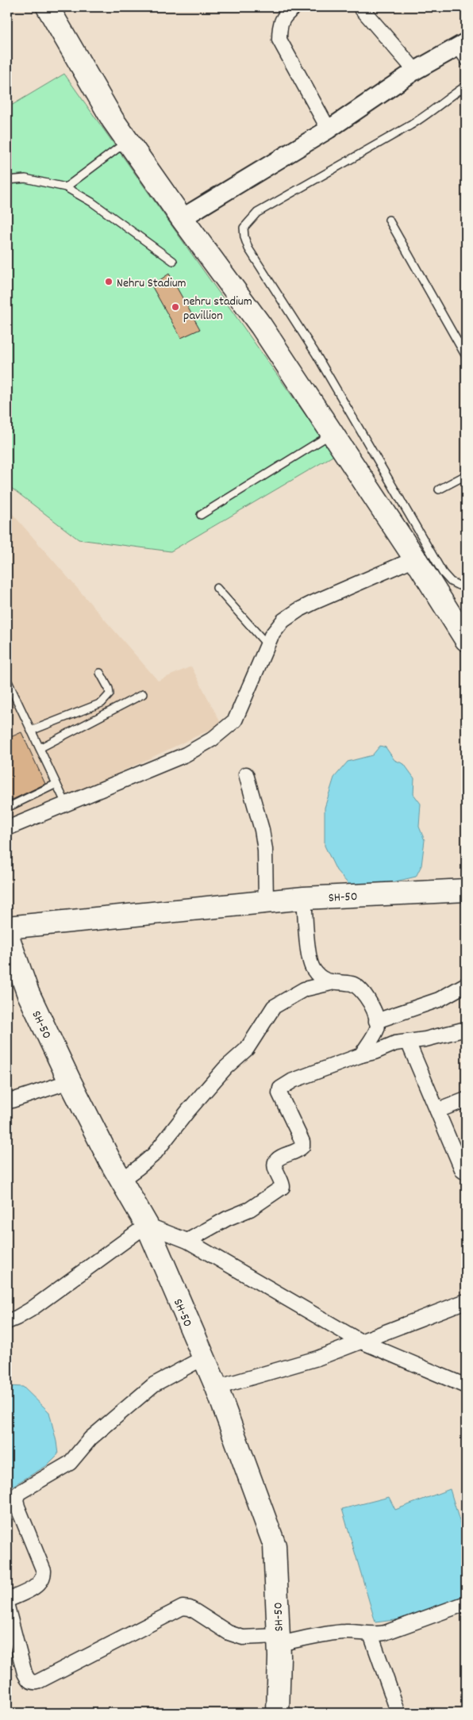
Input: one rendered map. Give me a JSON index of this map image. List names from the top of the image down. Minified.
{"streets":{"main road":["SH-50"]},"places":["Nehru Stadium","nehru stadium pavillion"]}
